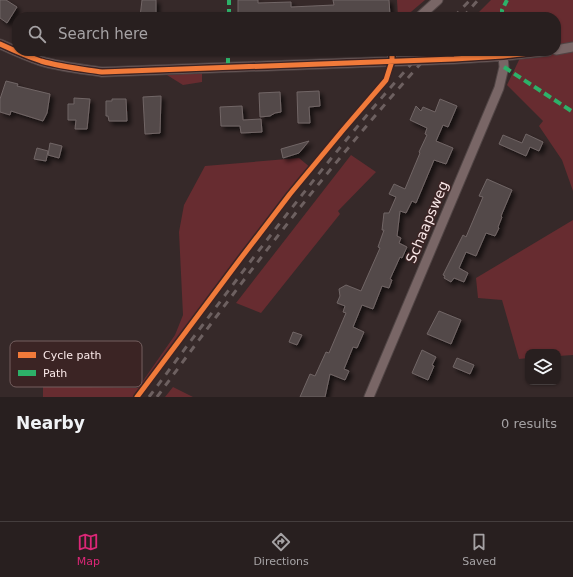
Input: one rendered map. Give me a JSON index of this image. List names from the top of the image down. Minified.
{"streets":{"street":["Schaapsweg"]},"legend":["Cycle path","Path"],"page":{"search":"Search here","heading":["Nearby","0 results"],"nav":["Map","Directions","Saved"]}}
